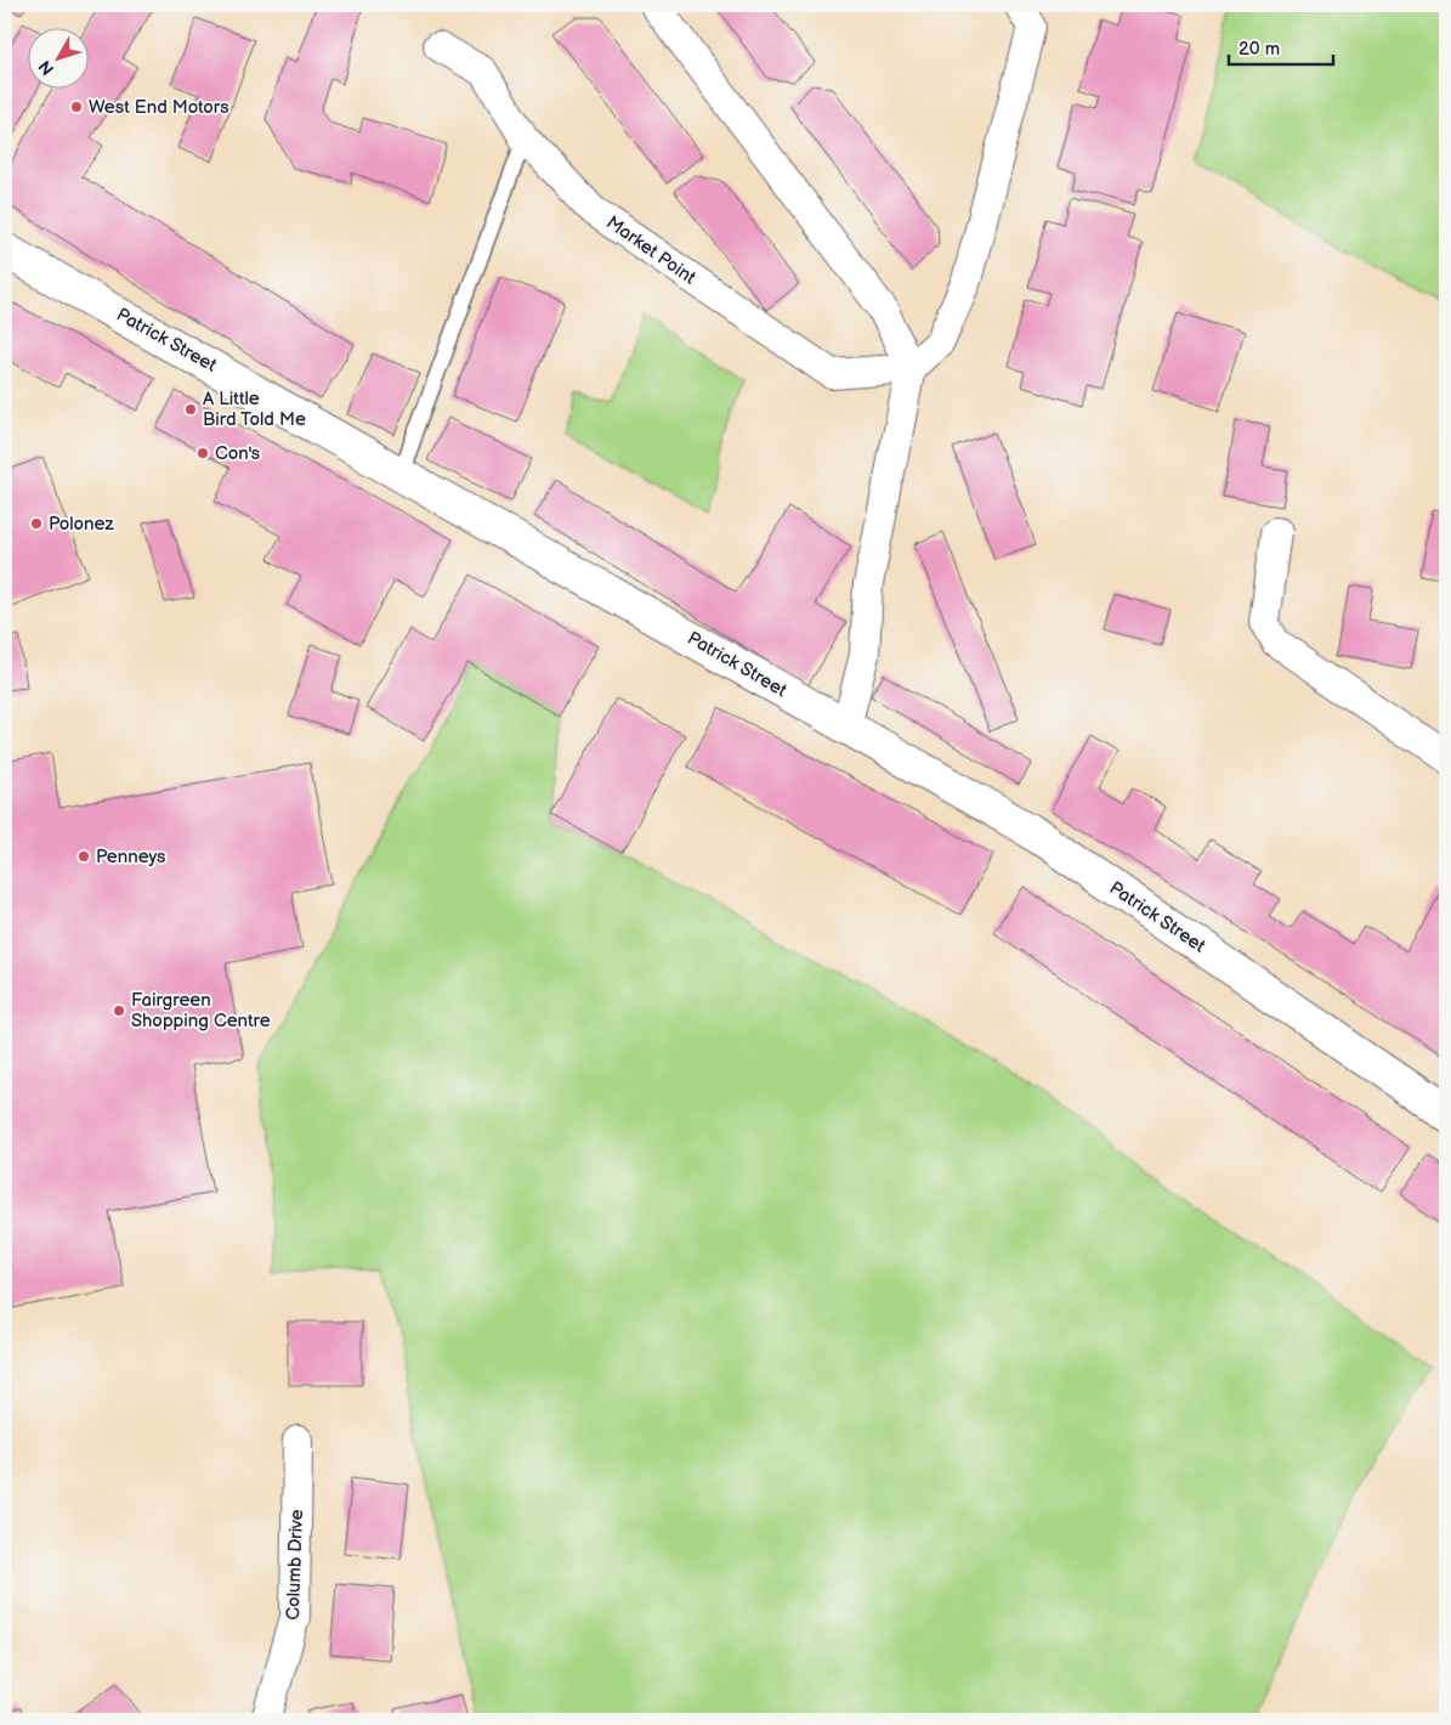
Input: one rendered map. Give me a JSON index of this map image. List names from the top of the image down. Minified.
{"streets":{"main road":["Patrick Street"],"street":["Market Point","Columb Drive"]},"places":["West End Motors","A Little Bird Told Me","Con's","Polonez","Penneys","Fairgreen Shopping Centre"],"scale_bar":"20 m","north":"bottom left"}
